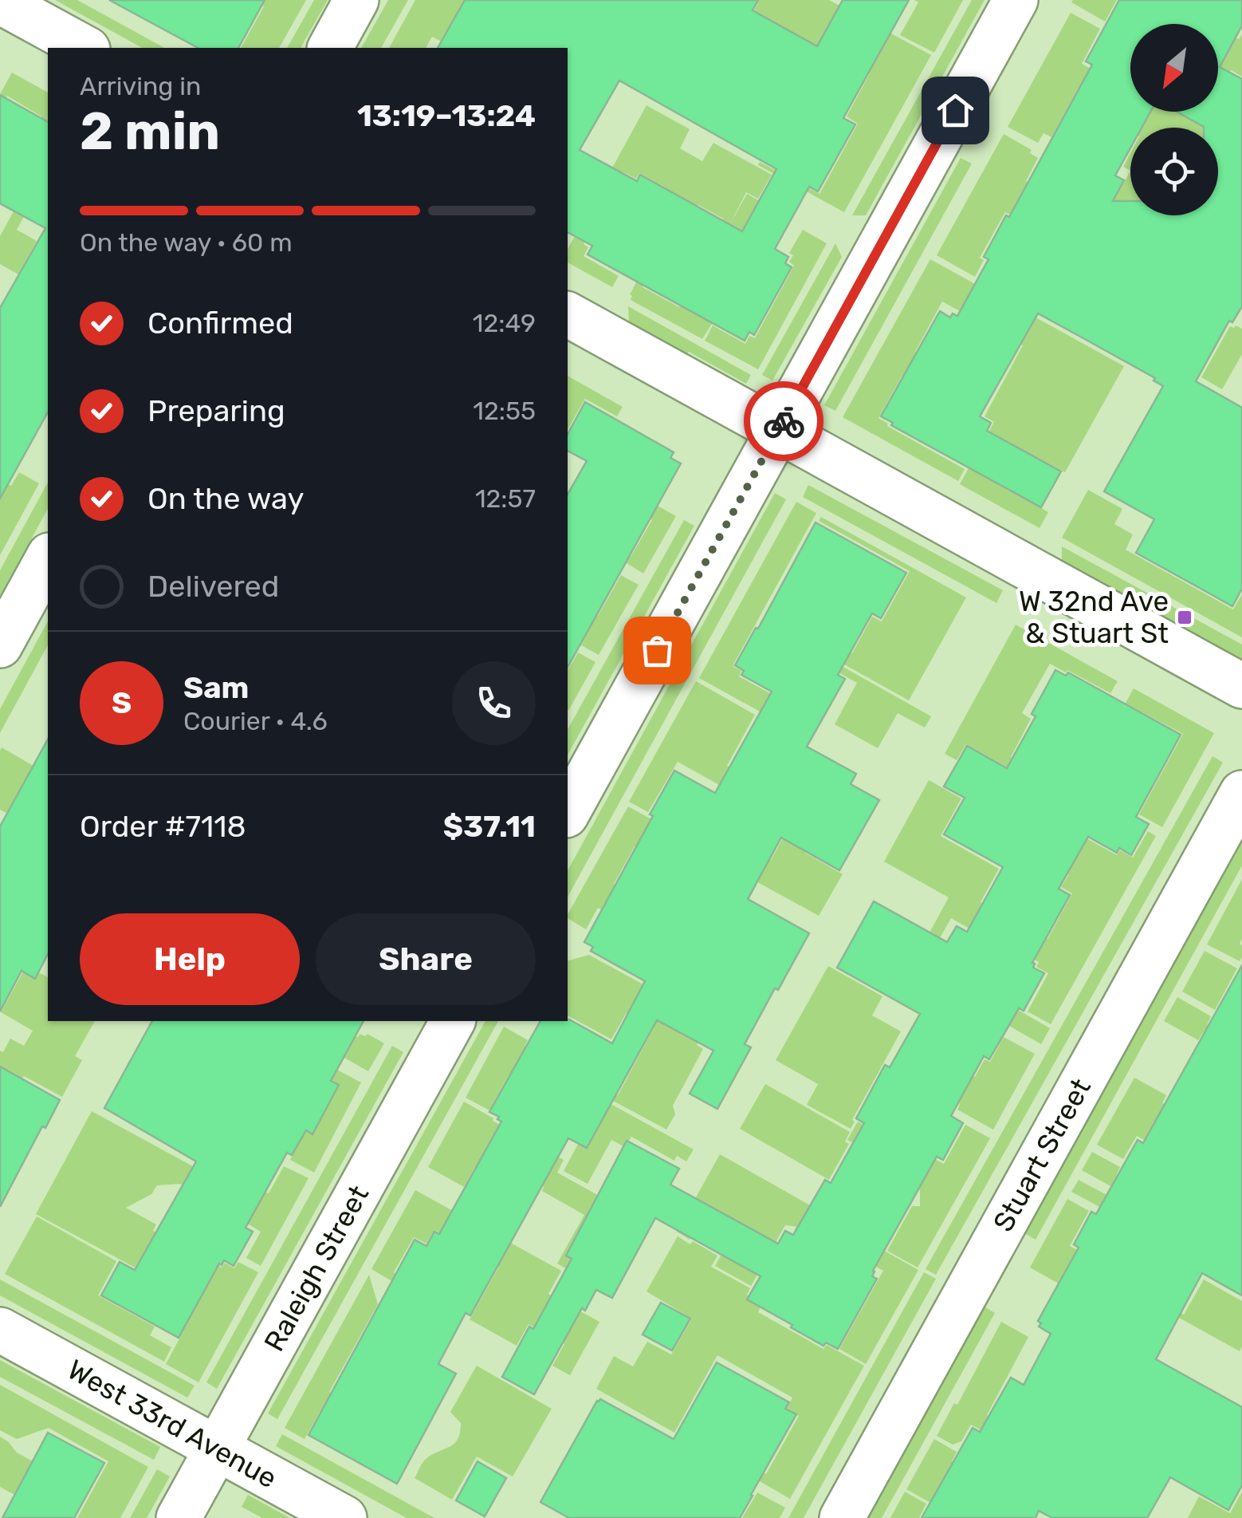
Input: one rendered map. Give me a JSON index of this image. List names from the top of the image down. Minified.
{"streets":{"street":["Stuart Street","Raleigh Street","West 33rd Avenue"]},"crossings":[["Raleigh Street","West 33rd Avenue"]],"places":{"transit":["W 32nd Ave & Stuart St"]},"north":"bottom left","page":{"heading":["2 min","Arriving in","13:19–13:24"],"panel":["Sam","Courier · 4.6","Order #7118","$37.11"],"bar":"On the way · 60 m","list":[["Confirmed","12:49"],["Preparing","12:55"],["On the way","12:57"],"Delivered"],"round":"S","buttons":["Help","Share"]}}
